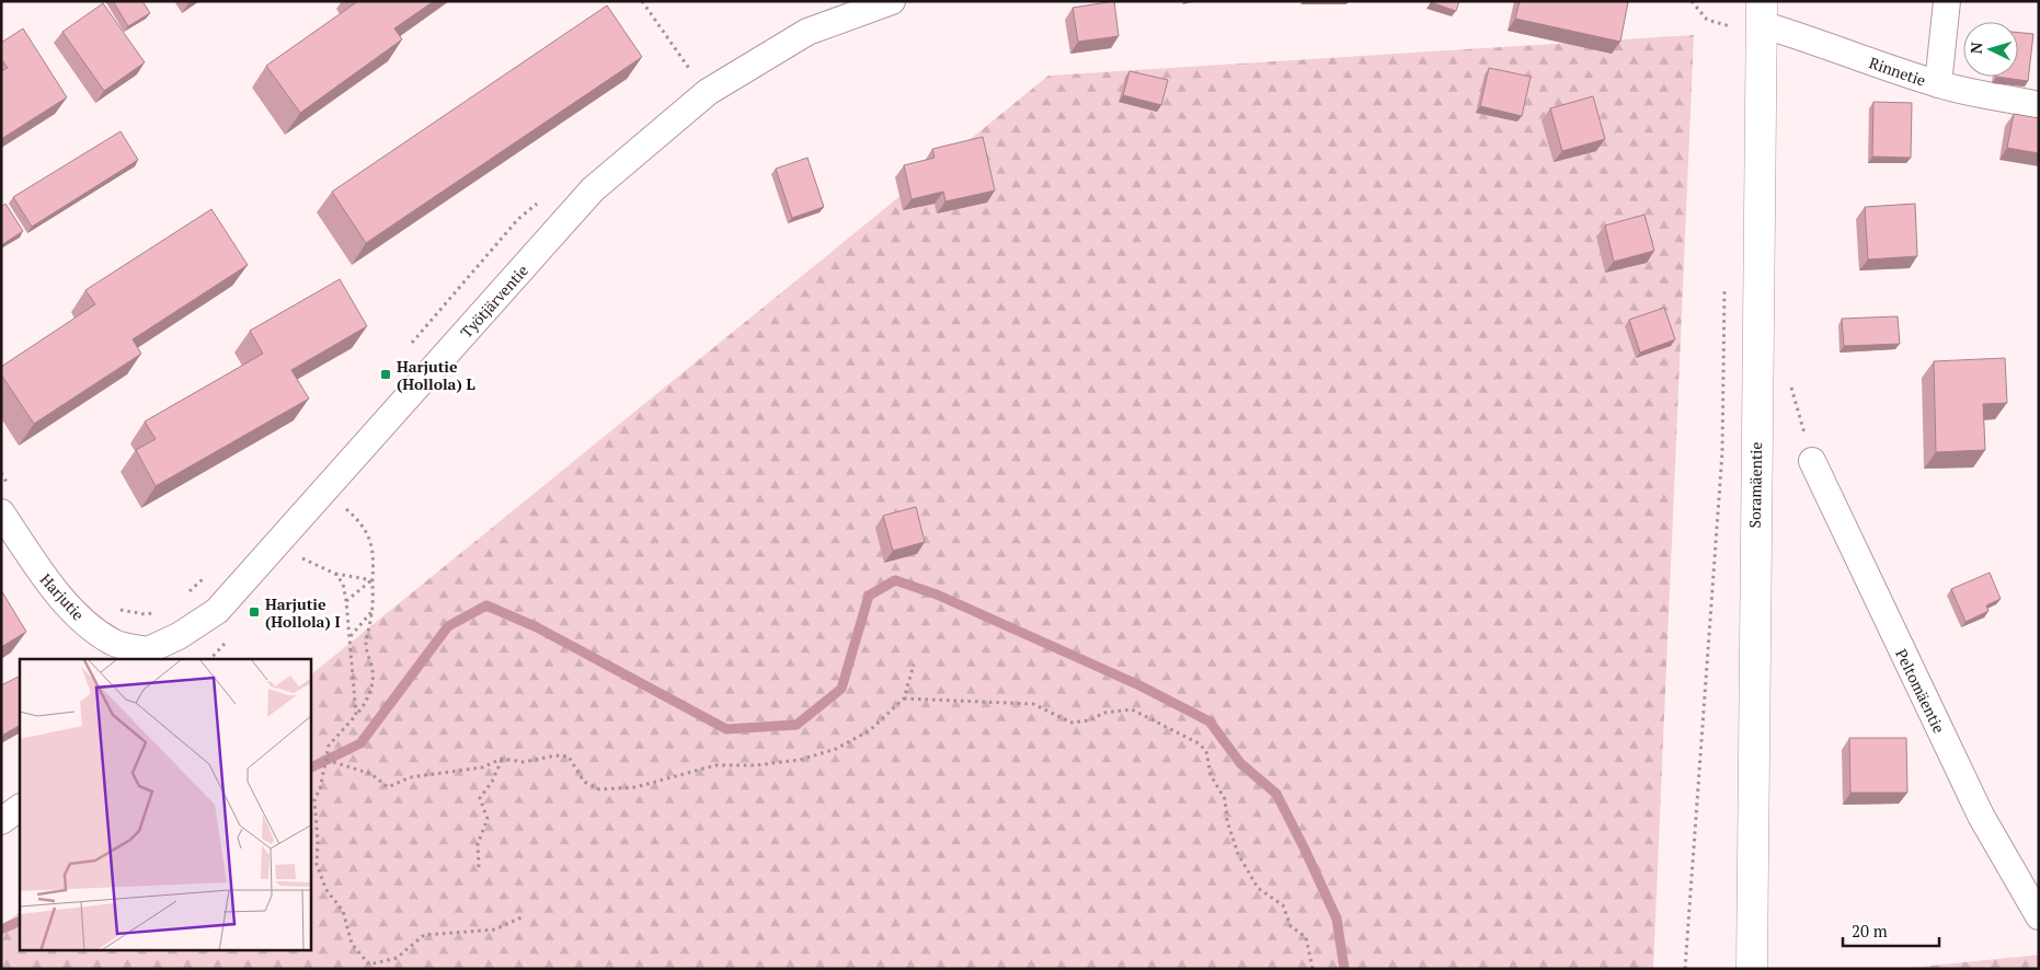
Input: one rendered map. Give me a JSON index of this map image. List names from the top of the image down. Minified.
{"streets":{"street":["Rinnetie","Työtjärventie","Soramäentie","Harjutie","Peltomäentie"]},"crossings":[["Rinnetie","Soramäentie"],["Työtjärventie","Harjutie"]],"places":{"transit":["Harjutie (Hollola) L","Harjutie (Hollola) I"]},"scale_bar":"20 m","north":"left"}
